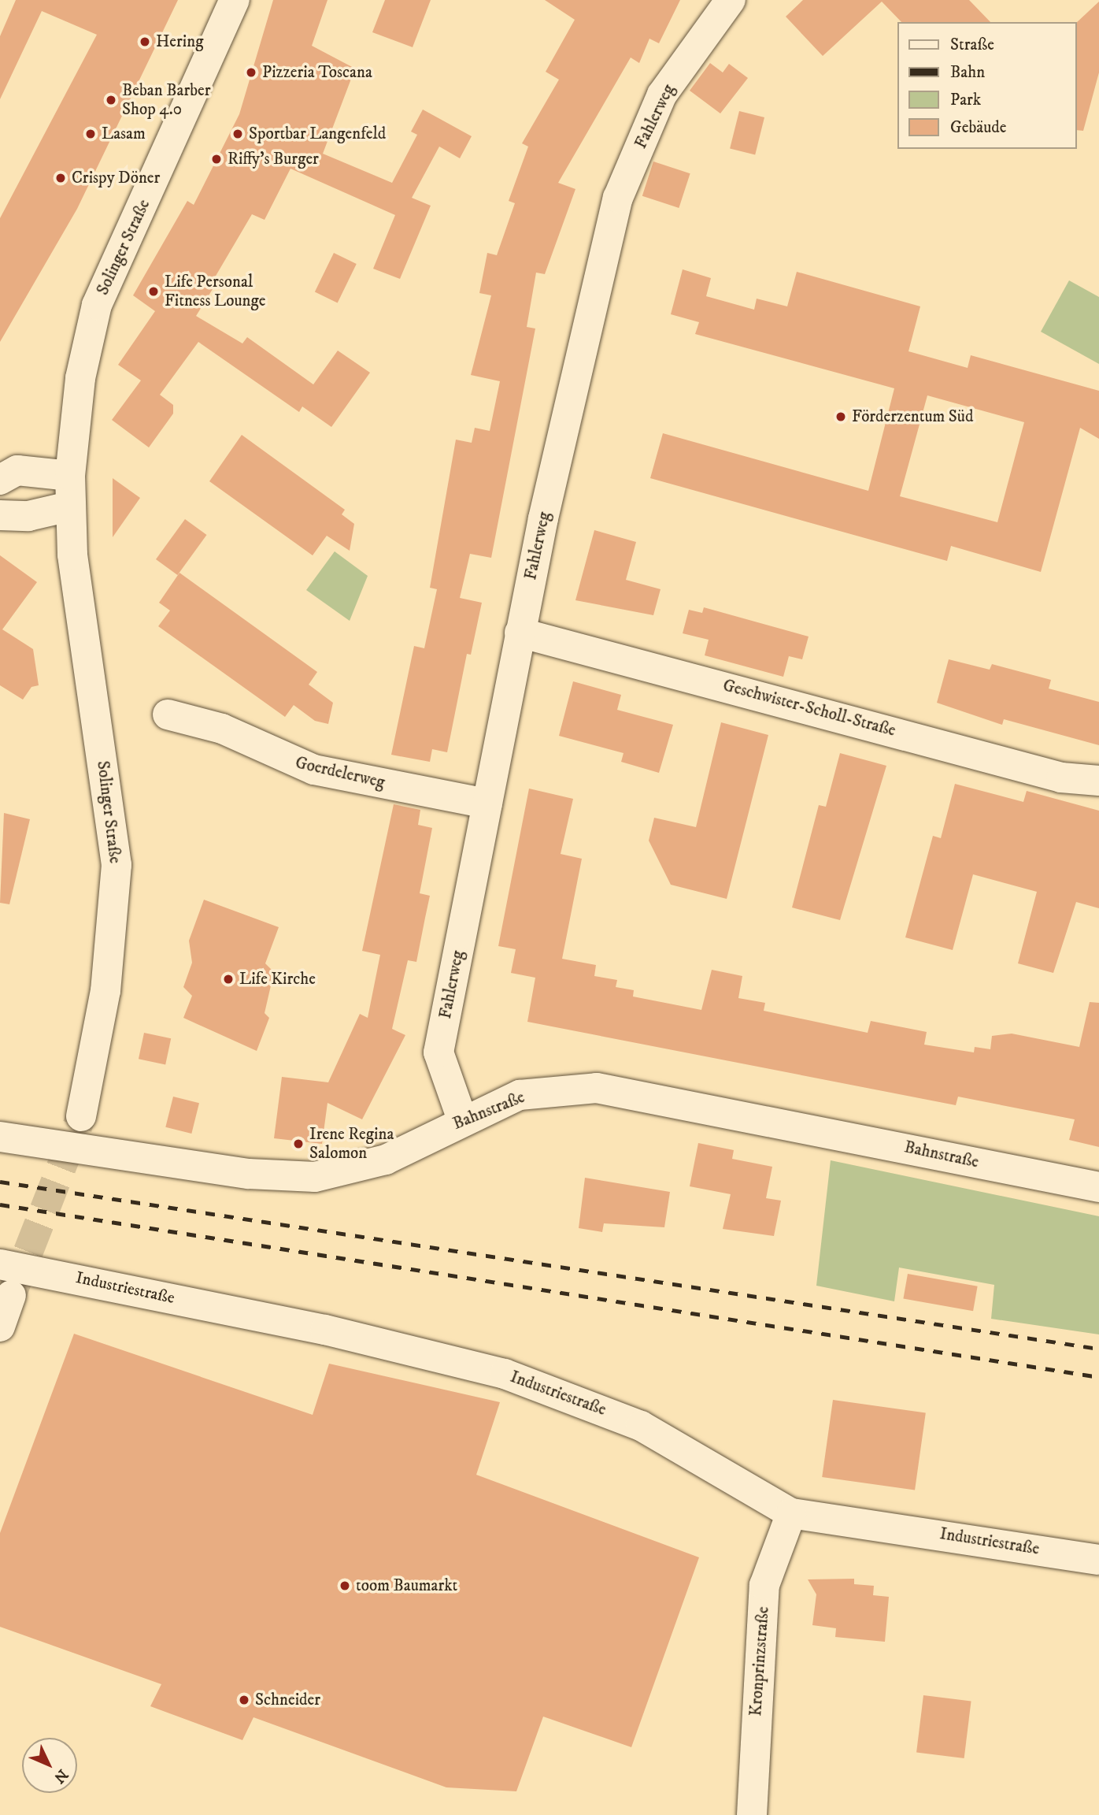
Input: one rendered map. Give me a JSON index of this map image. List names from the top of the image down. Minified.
{"streets":{"street":["Fahlerweg","Solinger Straße","Geschwister-Scholl-Straße","Goerdelerweg","Bahnstraße","Industriestraße","Kronprinzstraße"]},"crossings":[["Fahlerweg","Geschwister-Scholl-Straße"],["Fahlerweg","Goerdelerweg"],["Fahlerweg","Bahnstraße"],["Industriestraße","Kronprinzstraße"]],"places":["Hering","Pizzeria Toscana","Beban Barber Shop 4.0","Lasam","Sportbar Langenfeld","Riffy's Burger","Crispy Döner","Life Personal Fitness Lounge","Förderzentum Süd","Life Kirche","Irene Regina Salomon","toom Baumarkt","Schneider"],"legend":["Straße","Bahn","Park","Gebäude"],"north":"bottom right"}
